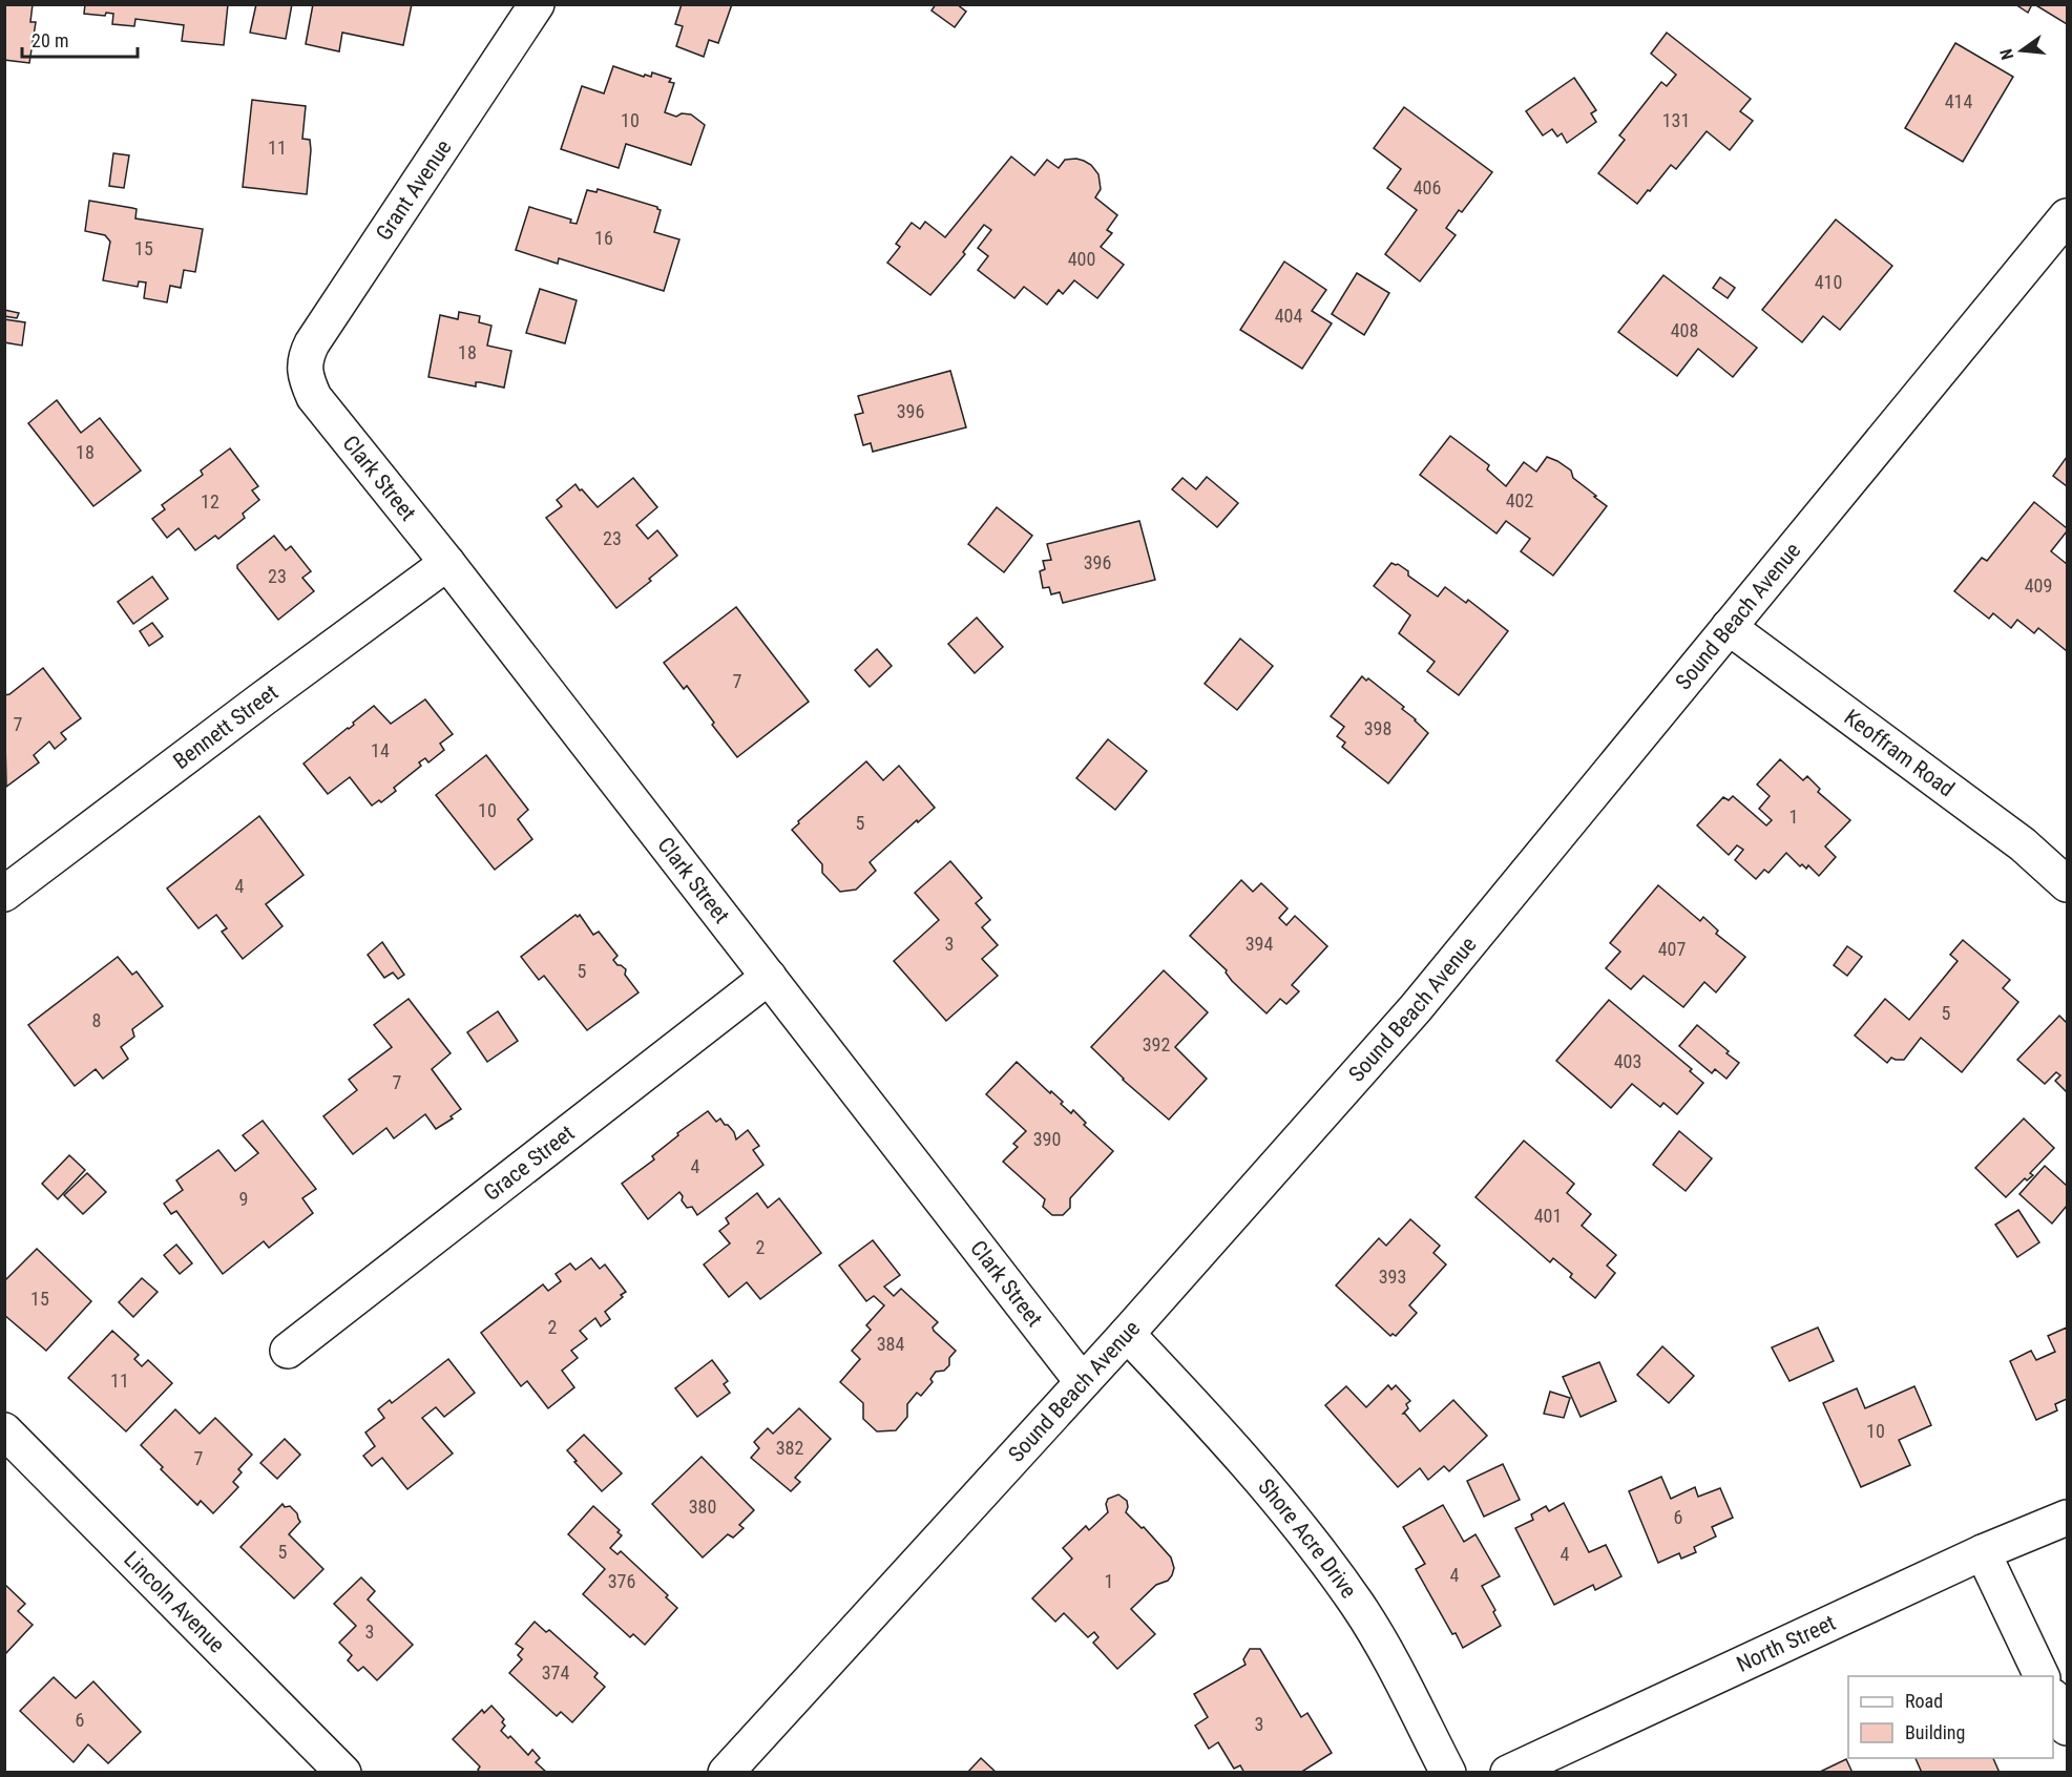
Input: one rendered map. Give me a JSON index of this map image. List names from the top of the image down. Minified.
{"streets":{"street":["Grant Avenue","Clark Street","Sound Beach Avenue","Bennett Street","Keoffram Road","Grace Street","Shore Acre Drive","Lincoln Avenue","North Street"]},"crossings":[["Grant Avenue","Clark Street"],["Clark Street","Sound Beach Avenue"],["Clark Street","Bennett Street"],["Clark Street","Grace Street"],["Sound Beach Avenue","Keoffram Road"],["Sound Beach Avenue","Shore Acre Drive"]],"house_numbers":["414","10","131","11","406","16","15","400","410","404","408","18","396","18","402","12","23","396","23","409","7","7","398","14","10","1","5","4","3","394","407","5","5","8","392","403","7","390","4","9","401","2","393","15","2","384","11","10","382","7","380","6","5","4","4","376","1","3","374","6","3"],"legend":["Road","Building"],"scale_bar":"20 m","north":"left"}
